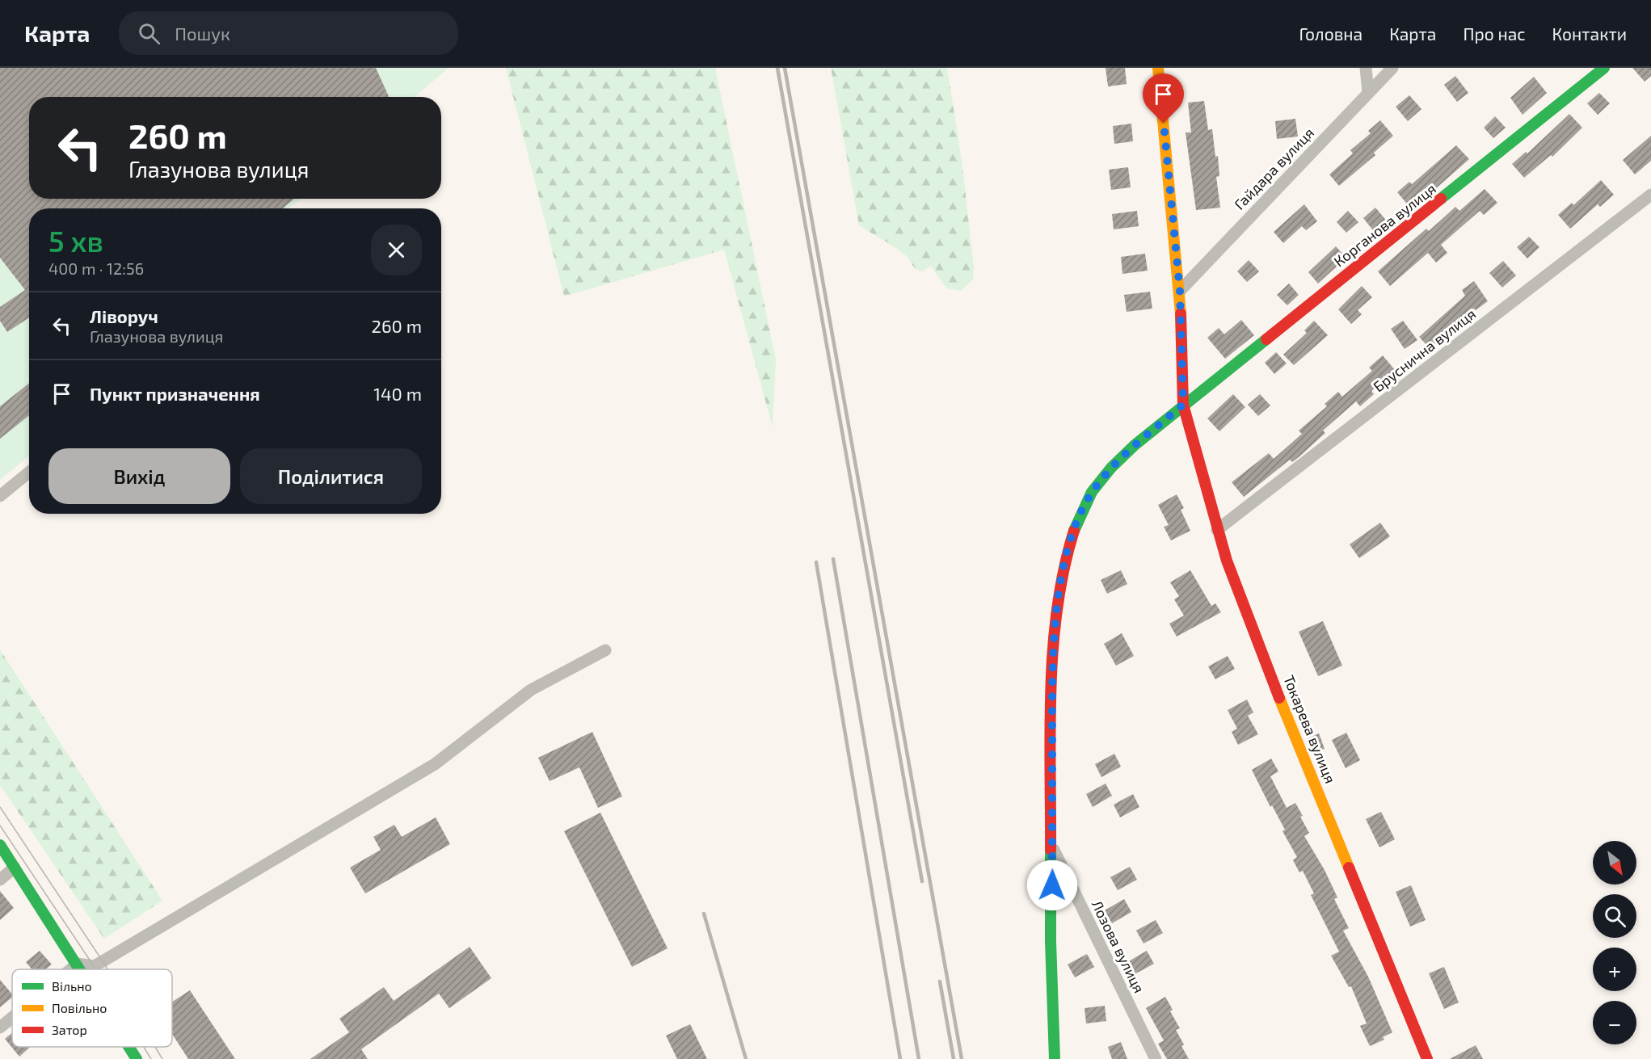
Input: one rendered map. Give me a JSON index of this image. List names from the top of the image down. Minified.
{"streets":{"street":["Гайдара вулиця","Корганова вулиця","Бруснична вулиця","Токарева вулиця","Лозова вулиця"]},"crossings":[["Гайдара вулиця","Токарева вулиця"],["Корганова вулиця","Токарева вулиця"],["Корганова вулиця","Лозова вулиця"],["Бруснична вулиця","Токарева вулиця"]],"legend":["Вільно","Повільно","Затор"],"north":"bottom right","page":{"header":"Карта","search":"Пошук","nav":["Головна","Карта","Про нас","Контакти"],"turn":["260 m","Глазунова вулиця"],"heading":["5 хв","400 m · 12:56"],"list":[{"name":"Ліворуч","note":"Глазунова вулиця","value":"260 m"},{"name":"Пункт призначення","value":"140 m"}],"buttons":["Вихід","Поділитися"],"map_buttons":["+","−"]}}
